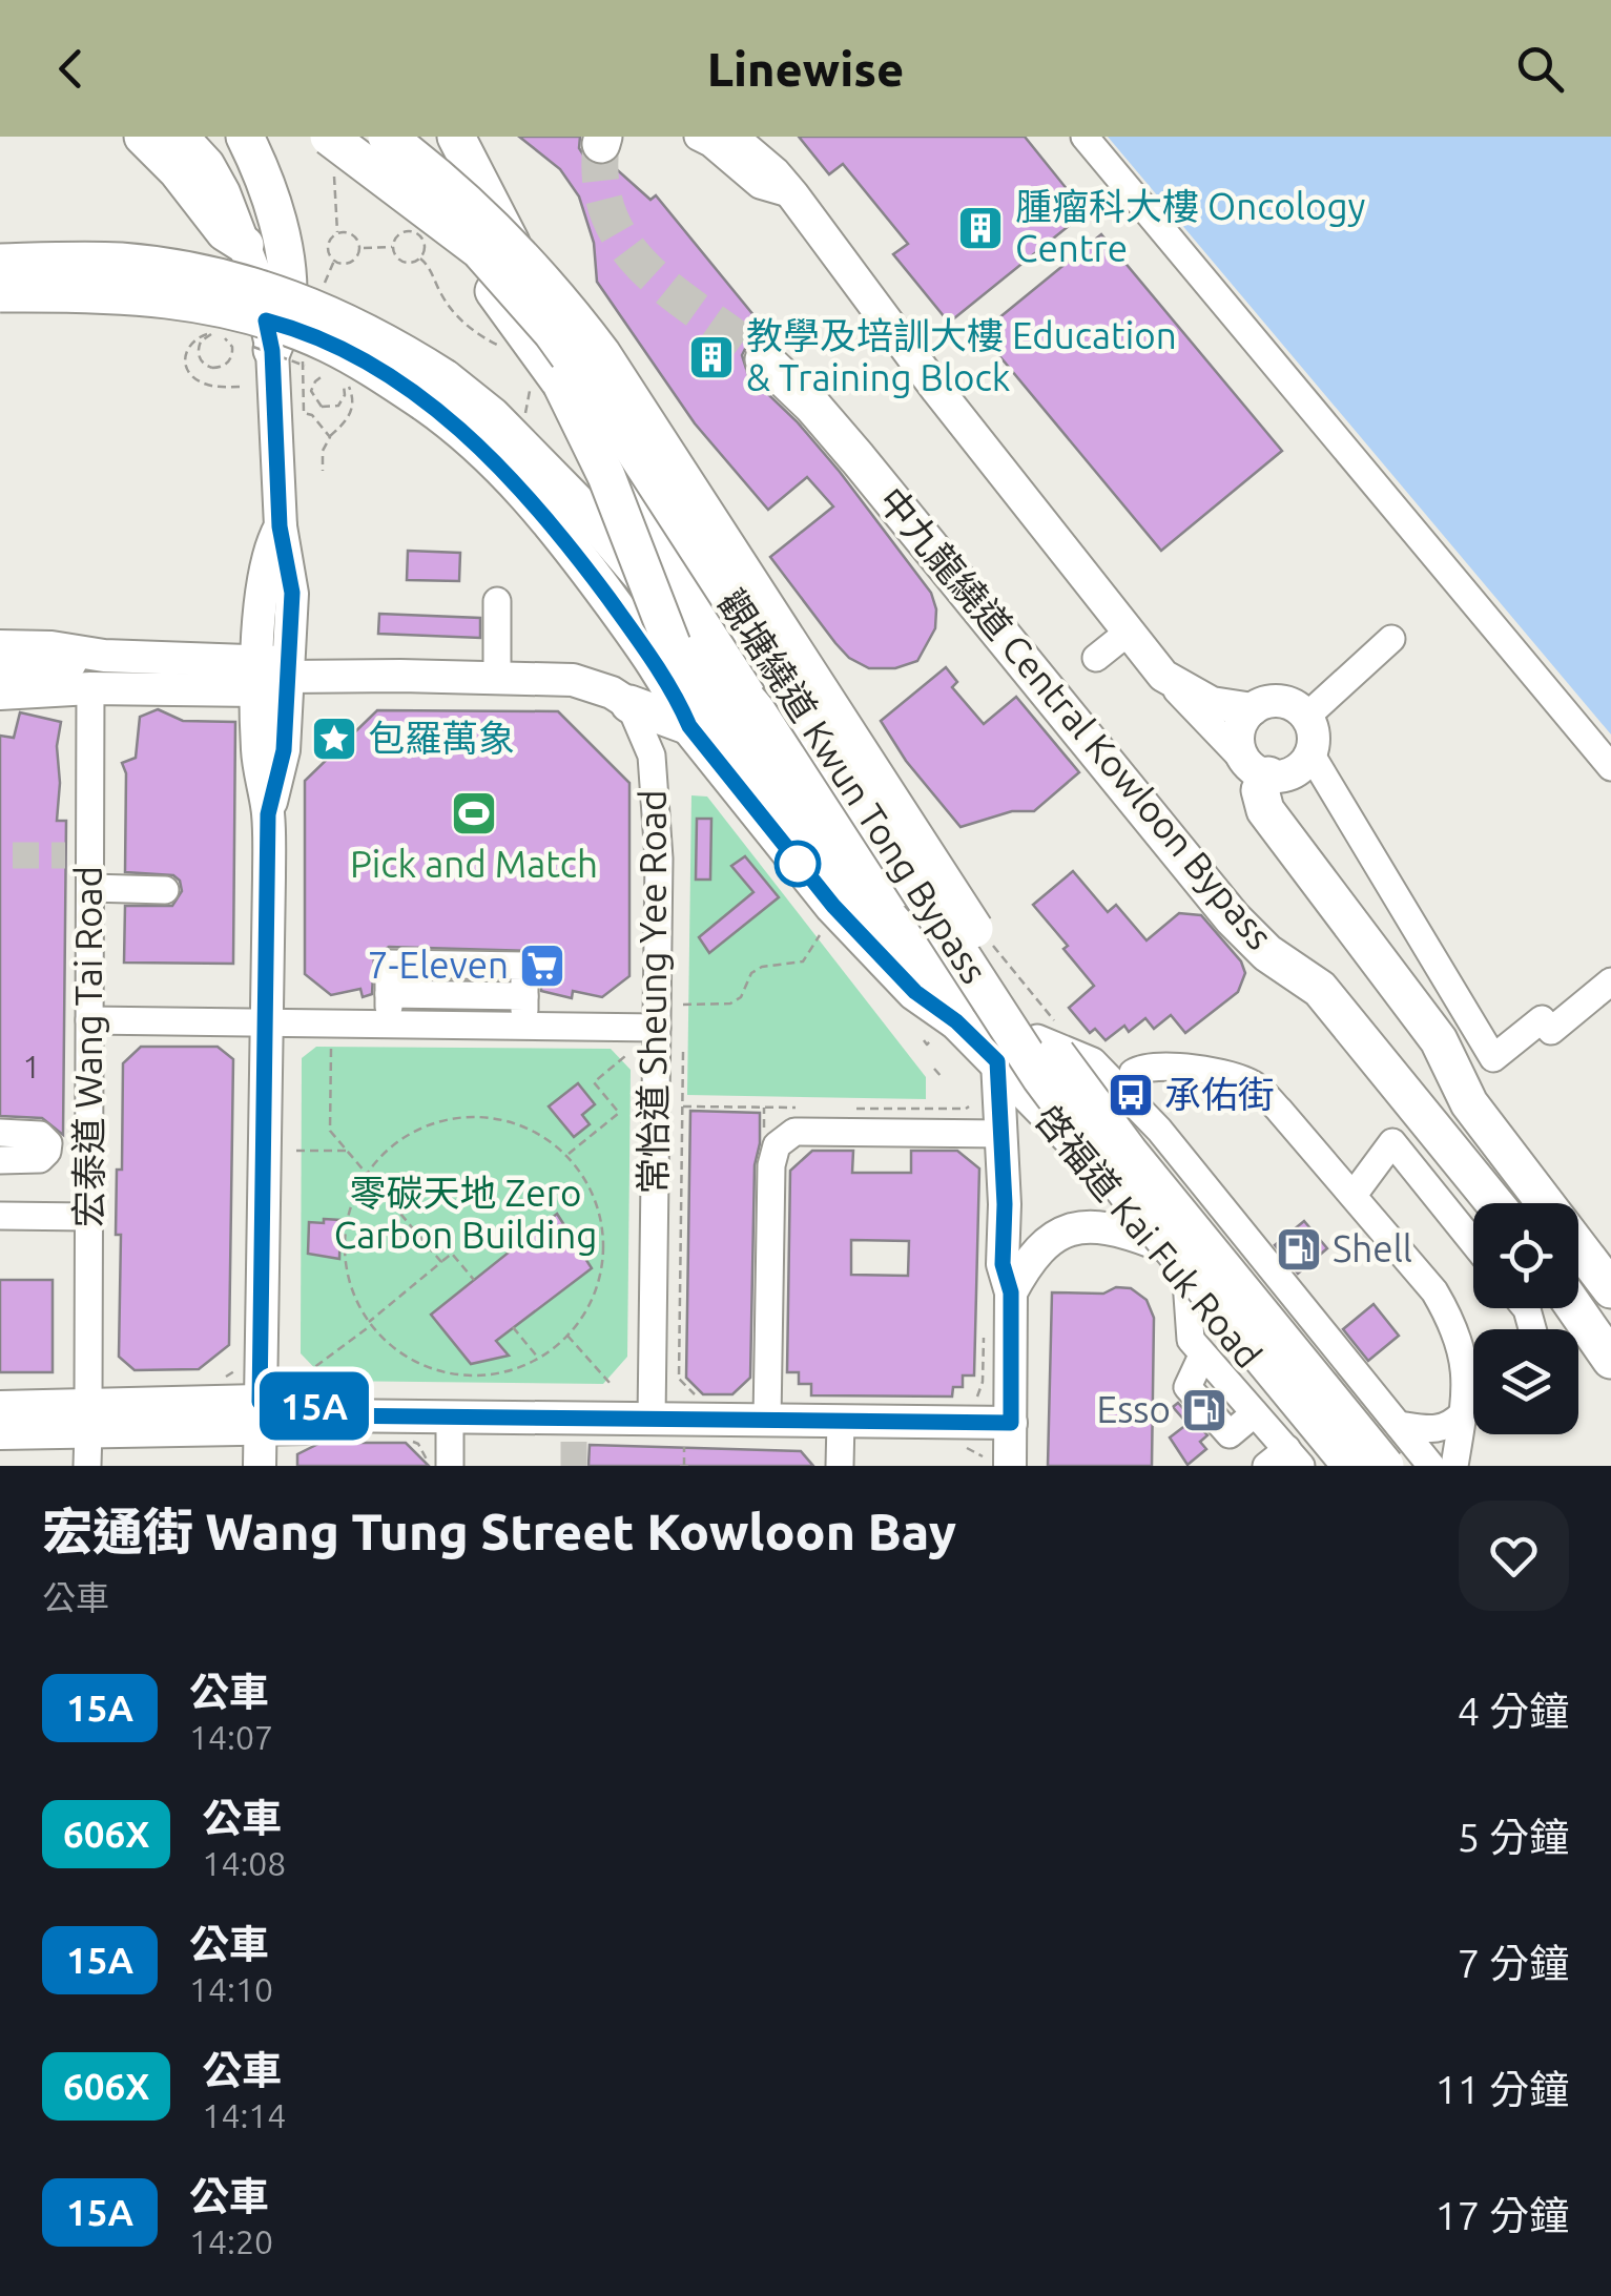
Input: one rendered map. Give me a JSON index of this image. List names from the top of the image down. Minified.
{"streets":{"highway":["中九龍繞道 Central Kowloon Bypass","觀塘繞道 Kwun Tong Bypass","啓福道 Kai Fuk Road"],"street":["常怡道 Sheung Yee Road","宏泰道 Wang Tai Road"]},"parks":["零碳天地 Zero Carbon Building"],"places":{"building":["腫瘤科大樓 Oncology Centre","教學及培訓大樓 Education & Training Block"],"place":["包羅萬象"],"sports":["Pick and Match"],"supermarket":["7-Eleven"],"bus stop":["承佑街"],"fuel station":["Shell","Esso"]},"lines":["bus line 15A"],"house_numbers":["1"],"page":{"header":"Linewise","on_map":"15A","heading":["宏通街 Wang Tung Street Kowloon Bay","公車"],"list":[{"mark":"15A","name":"公車","note":"14:07","value":"4 分鐘"},{"mark":"606X","name":"公車","note":"14:08","value":"5 分鐘"},{"mark":"15A","name":"公車","note":"14:10","value":"7 分鐘"},{"mark":"606X","name":"公車","note":"14:14","value":"11 分鐘"},{"mark":"15A","name":"公車","note":"14:20","value":"17 分鐘"}]}}
